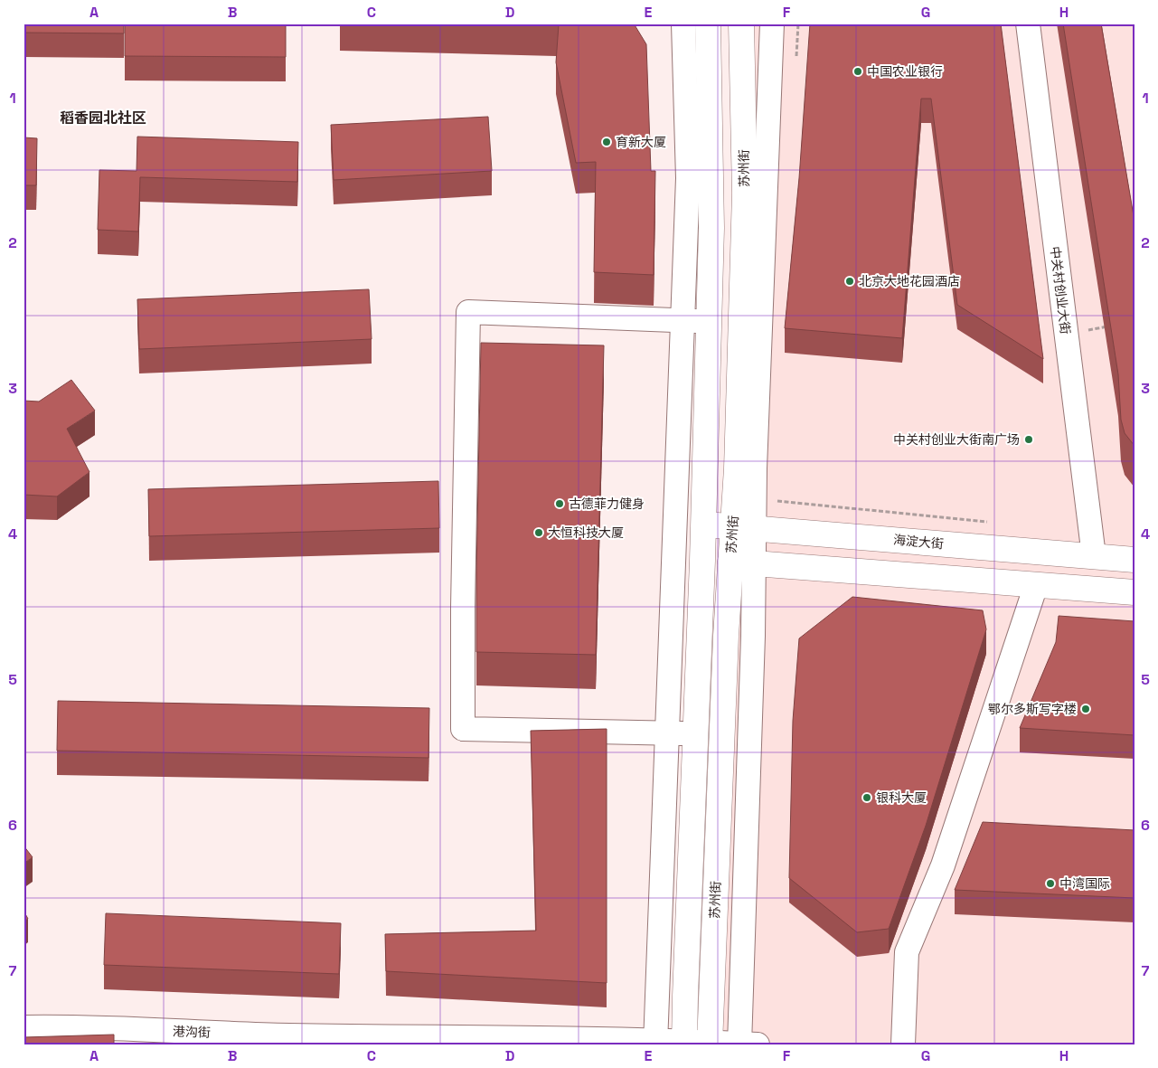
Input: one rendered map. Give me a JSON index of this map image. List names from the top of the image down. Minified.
{"streets":{"main road":["苏州街","海淀大街"],"street":["中关村创业大街","港沟街"]},"crossings":[["苏州街","海淀大街"],["苏州街","港沟街"],["中关村创业大街","海淀大街"]],"districts":["稻香园北社区"],"places":["中国农业银行","育新大厦","北京大地花园酒店","中关村创业大街南广场","古德菲力健身","大恒科技大厦","鄂尔多斯写字楼","银科大厦","中湾国际"],"grid":{"columns":["A","B","C","D","E","F","G","H"],"rows":["1","2","3","4","5","6","7"]}}
